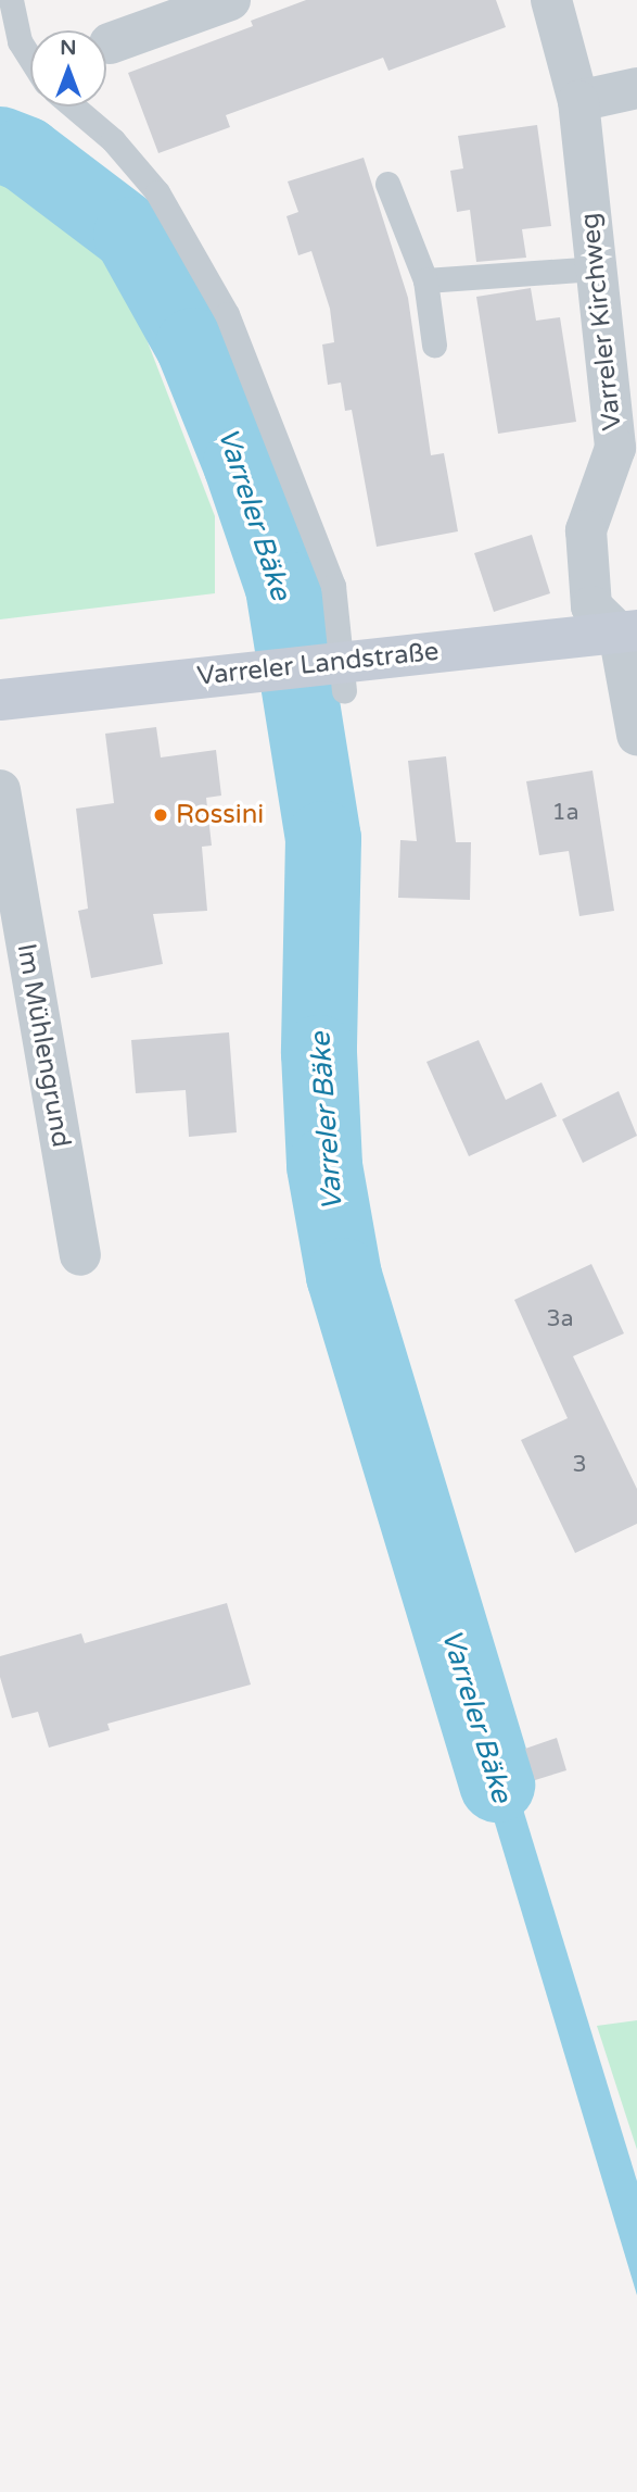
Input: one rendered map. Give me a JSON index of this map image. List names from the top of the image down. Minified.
{"streets":{"main road":["Varreler Landstraße"],"street":["Varreler Kirchweg","Im Mühlengrund"]},"crossings":[["Varreler Kirchweg","Varreler Landstraße"]],"water":["Varreler Bäke"],"places":["Rossini"],"house_numbers":["1a","3a","3"],"north":"top"}
